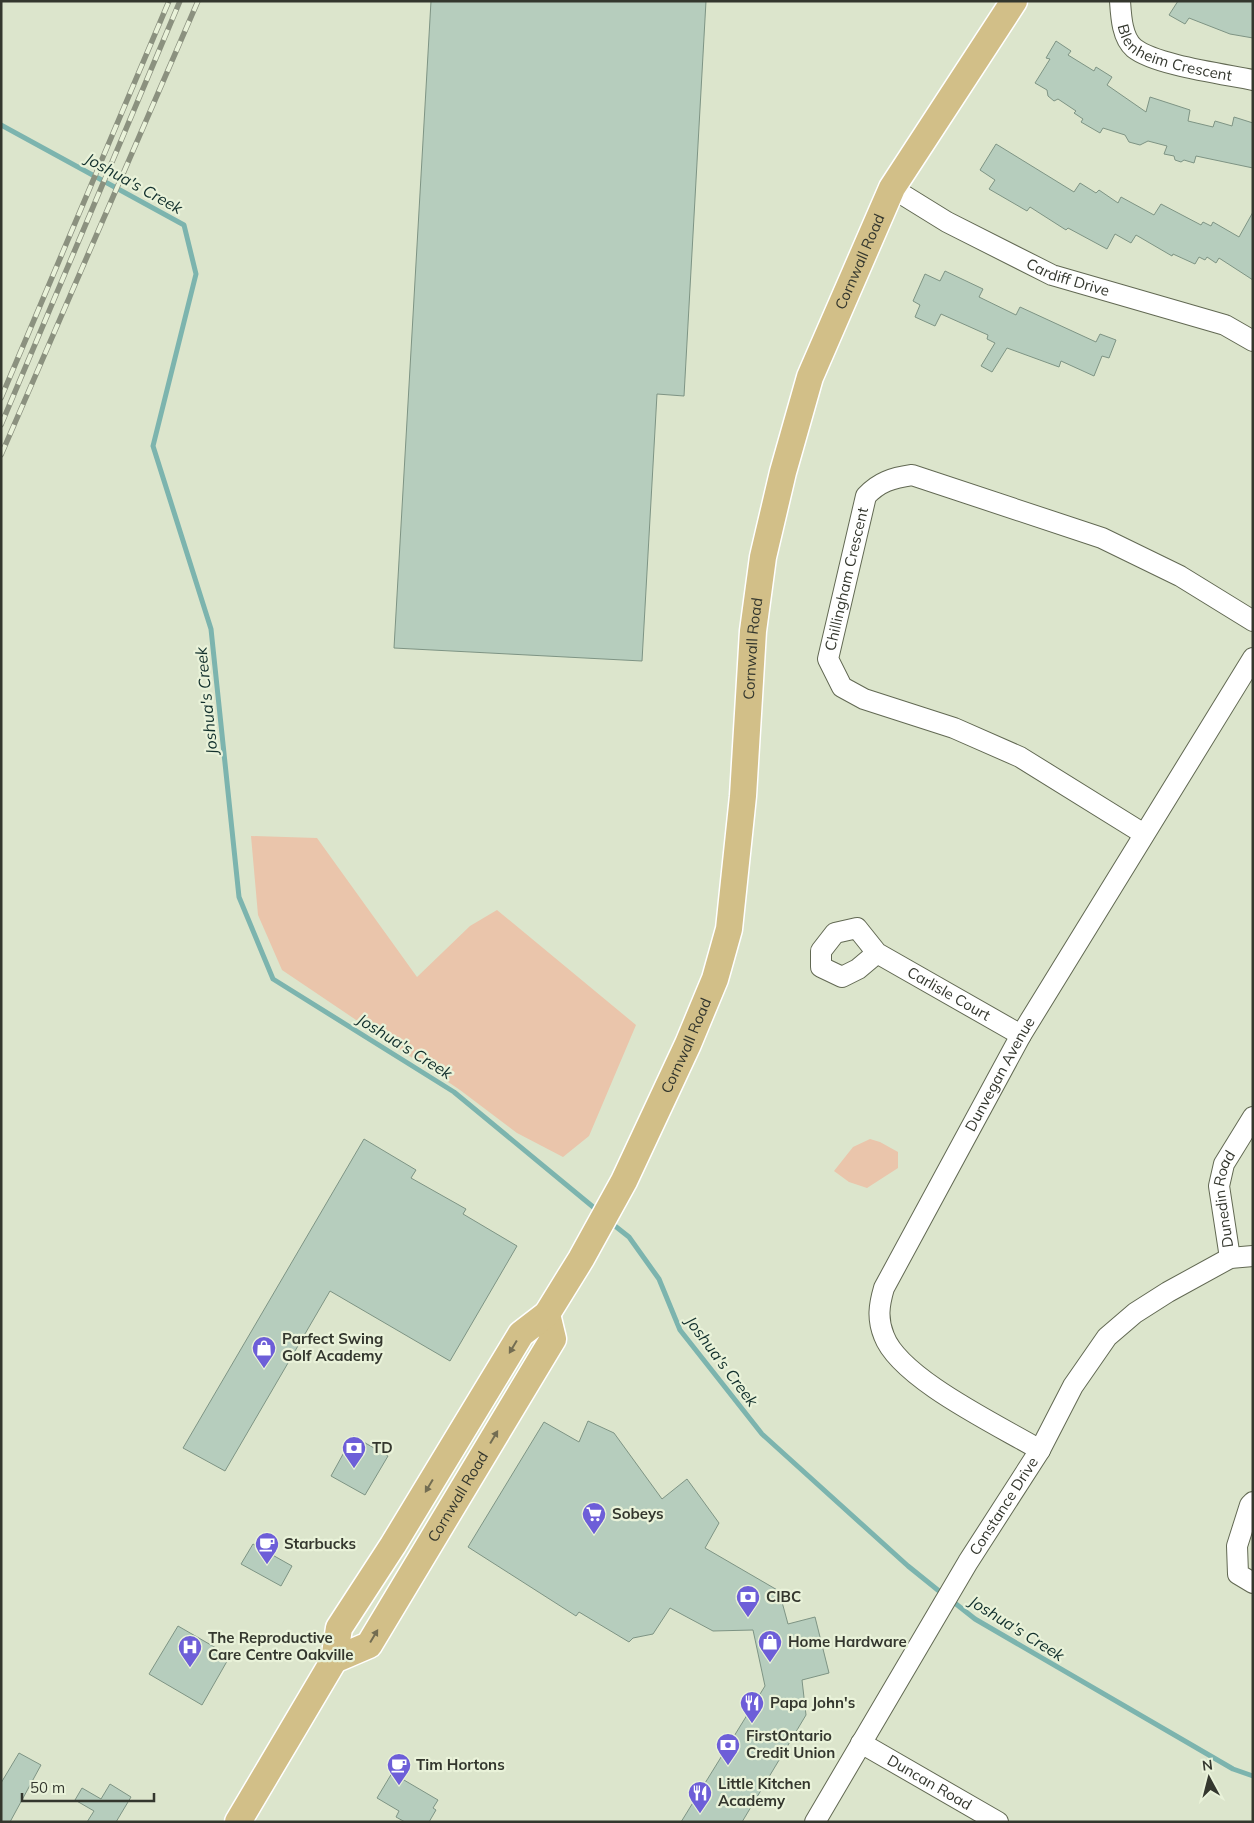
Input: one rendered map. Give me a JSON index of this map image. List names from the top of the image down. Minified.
{"streets":{"main road":["Cornwall Road"],"street":["Blenheim Crescent","Cardiff Drive","Chillingham Crescent","Carlisle Court","Dunvegan Avenue","Dunedin Road","Constance Drive","Duncan Road"]},"crossings":[["Cornwall Road","Cardiff Drive"],["Chillingham Crescent","Dunvegan Avenue"],["Carlisle Court","Dunvegan Avenue"],["Dunvegan Avenue","Constance Drive"],["Dunedin Road","Constance Drive"],["Constance Drive","Duncan Road"]],"water":["Joshua's Creek"],"places":{"shop":["Parfect Swing Golf Academy","Home Hardware"],"bank":["TD","CIBC","FirstOntario Credit Union"],"supermarket":["Sobeys"],"cafe":["Starbucks","Tim Hortons"],"hospital":["The Reproductive Care Centre Oakville"],"restaurant":["Papa John's","Little Kitchen Academy"]},"scale_bar":"50 m","north":"top"}
